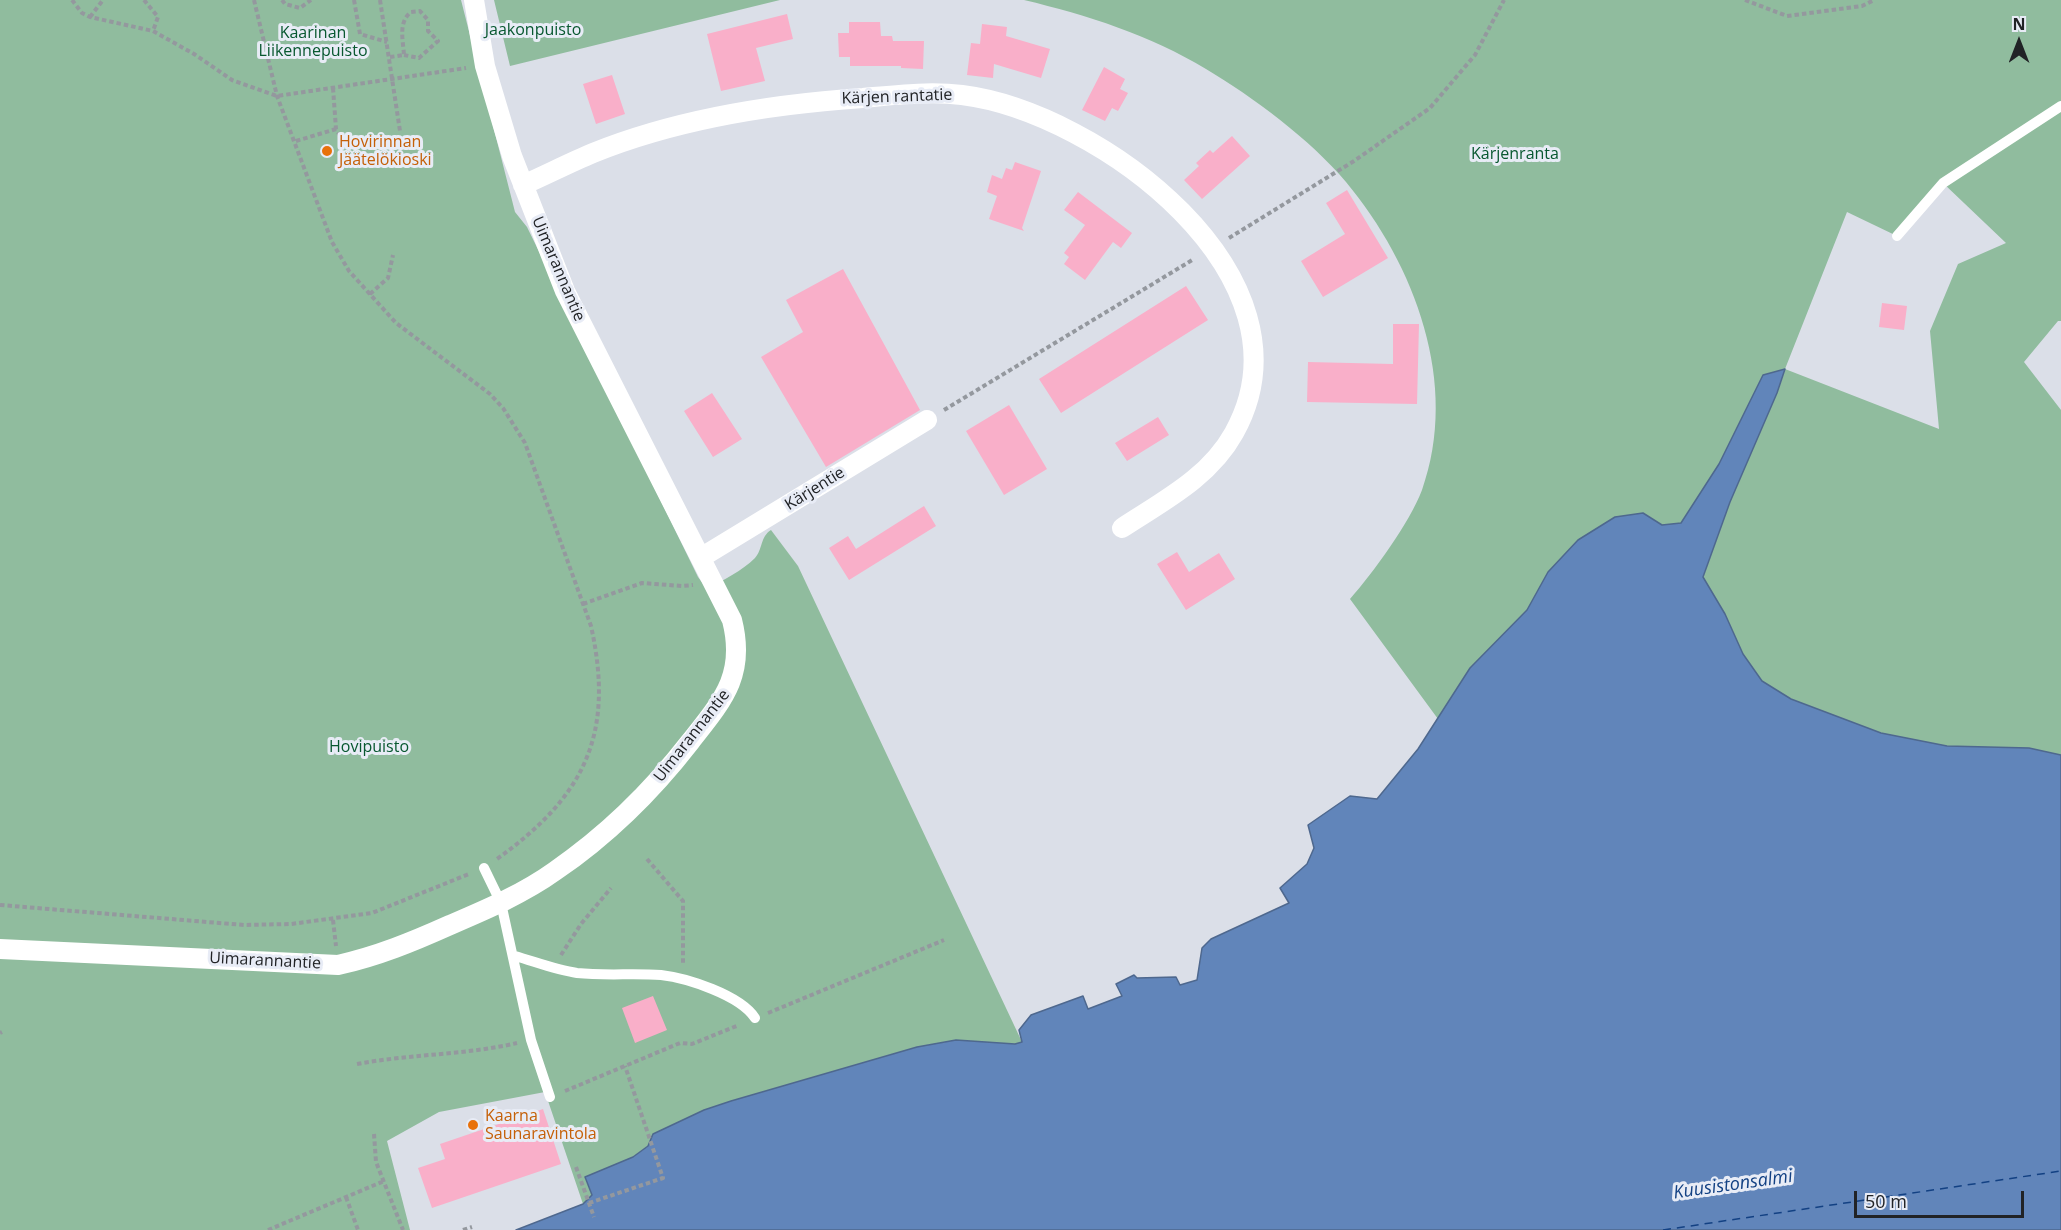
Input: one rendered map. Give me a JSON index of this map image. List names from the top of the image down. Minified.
{"streets":{"street":["Kärjen rantatie","Uimarannantie","Kärjentie"]},"crossings":[["Kärjen rantatie","Uimarannantie"],["Uimarannantie","Kärjentie"]],"water":["Kuusistonsalmi"],"parks":["Jaakonpuisto","Kaarinan Liikennepuisto","Kärjenranta","Hovipuisto"],"places":["Hovirinnan Jäätelökioski","Kaarna Saunaravintola"],"scale_bar":"50 m","north":"top"}
